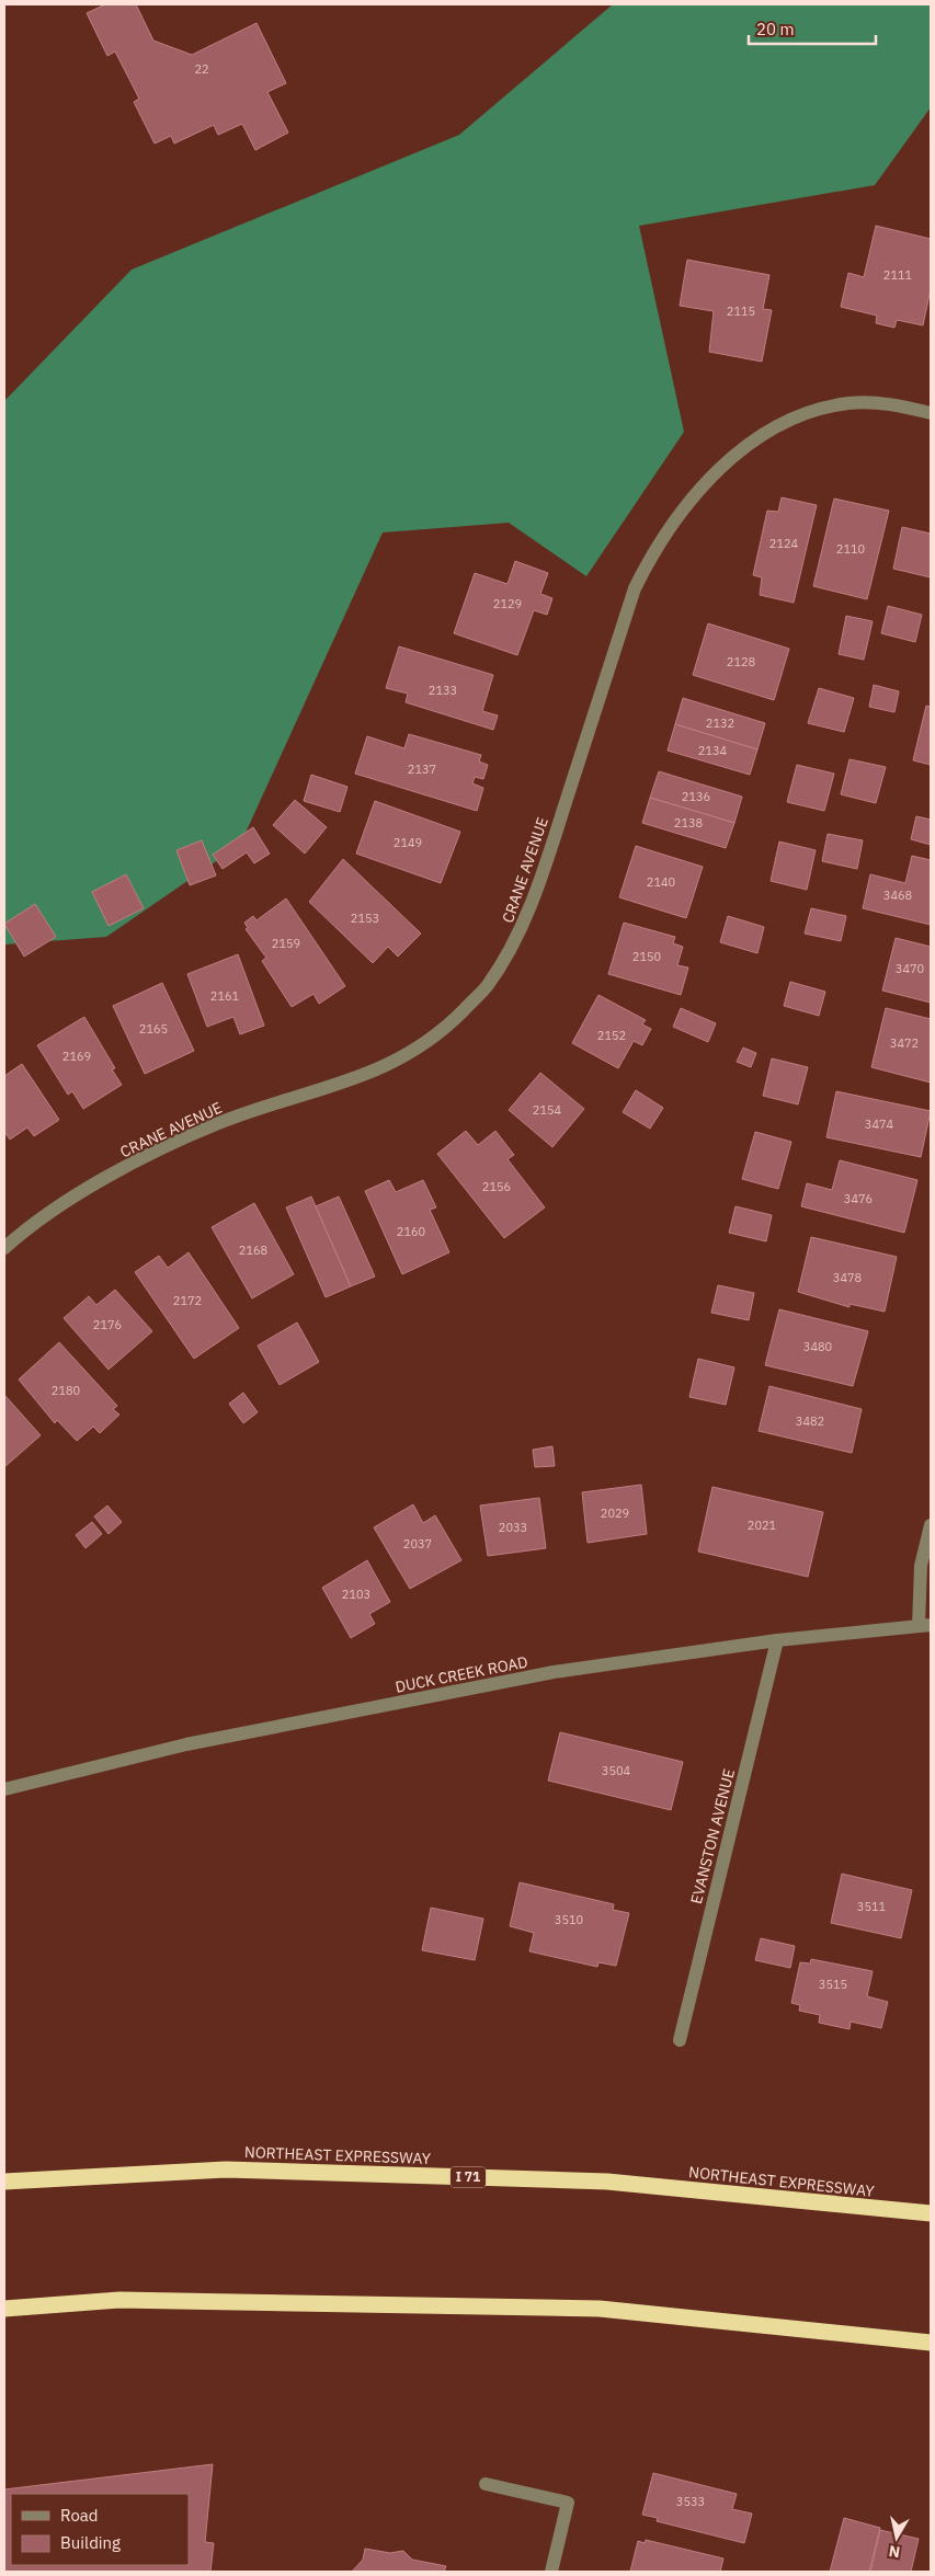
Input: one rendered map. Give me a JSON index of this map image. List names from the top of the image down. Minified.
{"streets":{"highway":["NORTHEAST EXPRESSWAY","I 71"],"street":["CRANE AVENUE","DUCK CREEK ROAD","EVANSTON AVENUE"]},"crossings":[["DUCK CREEK ROAD","EVANSTON AVENUE"]],"house_numbers":["22","2111","2115","2124","2110","2129","2128","2133","2132","2134","2137","2136","2138","2149","2140","3468","2153","2159","2150","3470","2161","2165","2152","3472","2169","2154","3474","2156","3476","2160","2168","3478","2172","2176","3480","2180","3482","2029","2021","2033","2037","2103","3504","3511","3510","3515","3533"],"legend":["Road","Building"],"scale_bar":"20 m","north":"bottom"}
